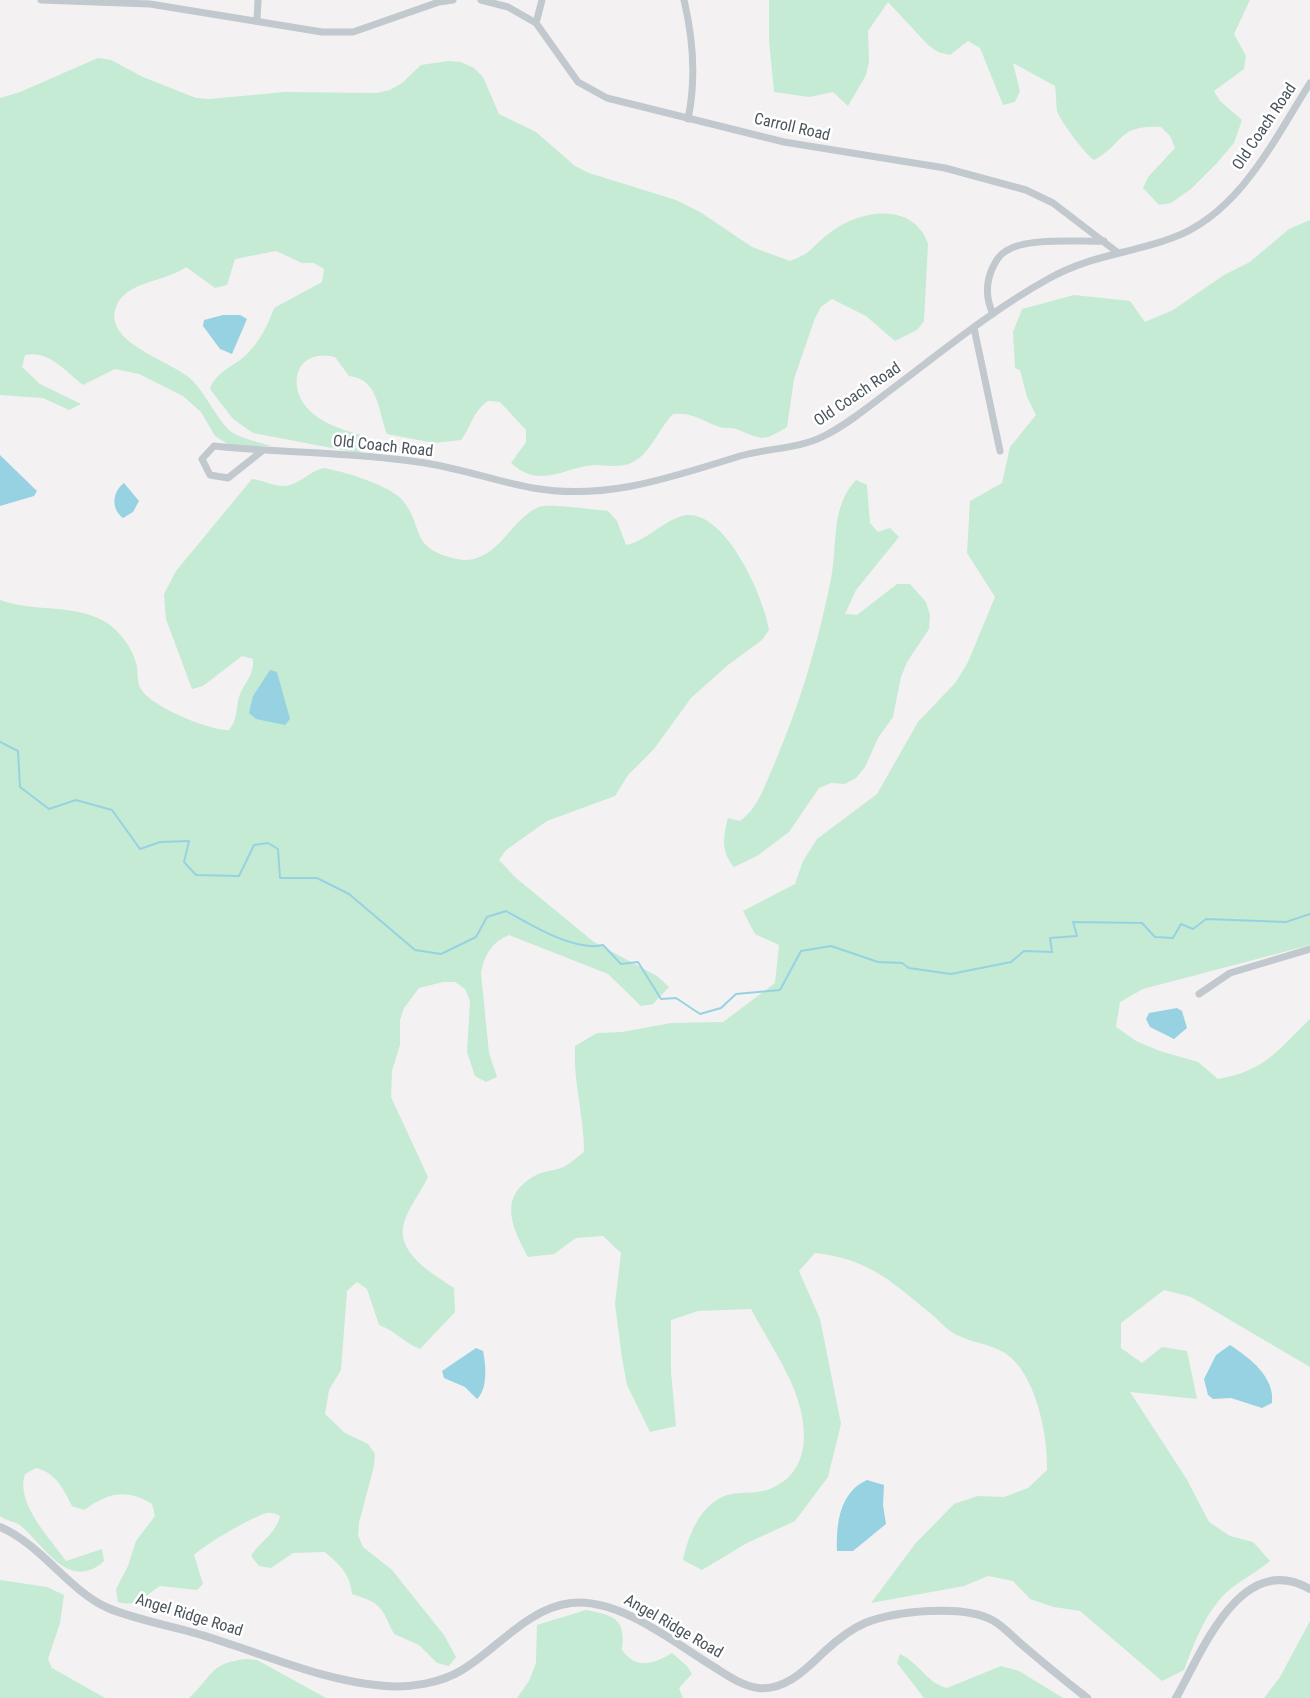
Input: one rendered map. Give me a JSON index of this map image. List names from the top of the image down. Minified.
{"streets":{"street":["Old Coach Road","Carroll Road","Angel Ridge Road"]},"crossings":[["Old Coach Road","Carroll Road"]]}
